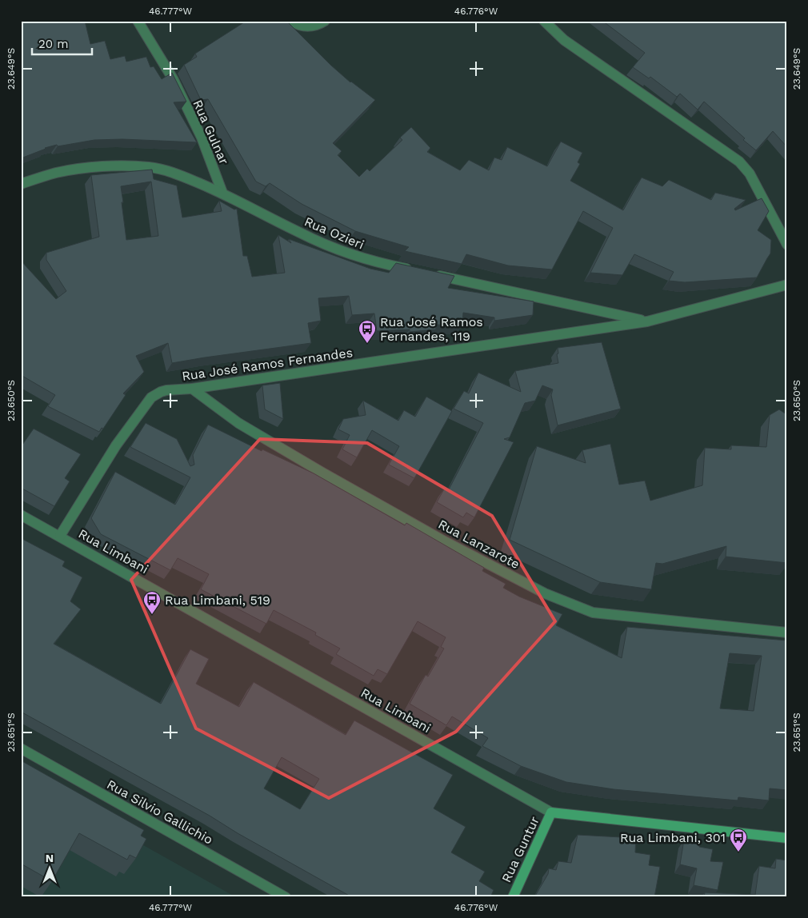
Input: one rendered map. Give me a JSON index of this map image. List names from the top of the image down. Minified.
{"streets":{"main road":["Rua Limbani","Rua Guntur"],"street":["Rua Gulnar","Rua Ozieri","Rua José Ramos Fernandes","Rua Lanzarote","Rua Silvio Gallichio"]},"crossings":[["Rua Gulnar","Rua Ozieri"],["Rua Ozieri","Rua José Ramos Fernandes"],["Rua José Ramos Fernandes","Rua Lanzarote"],["Rua José Ramos Fernandes","Rua Limbani"],["Rua Limbani","Rua Guntur"]],"places":{"bus stop":["Rua José Ramos Fernandes, 119","Rua Limbani, 519","Rua Limbani, 301"]},"scale_bar":"20 m","north":"top","coordinates":["46.777°W","46.776°W","23.649°S","23.650°S","23.651°S"]}
